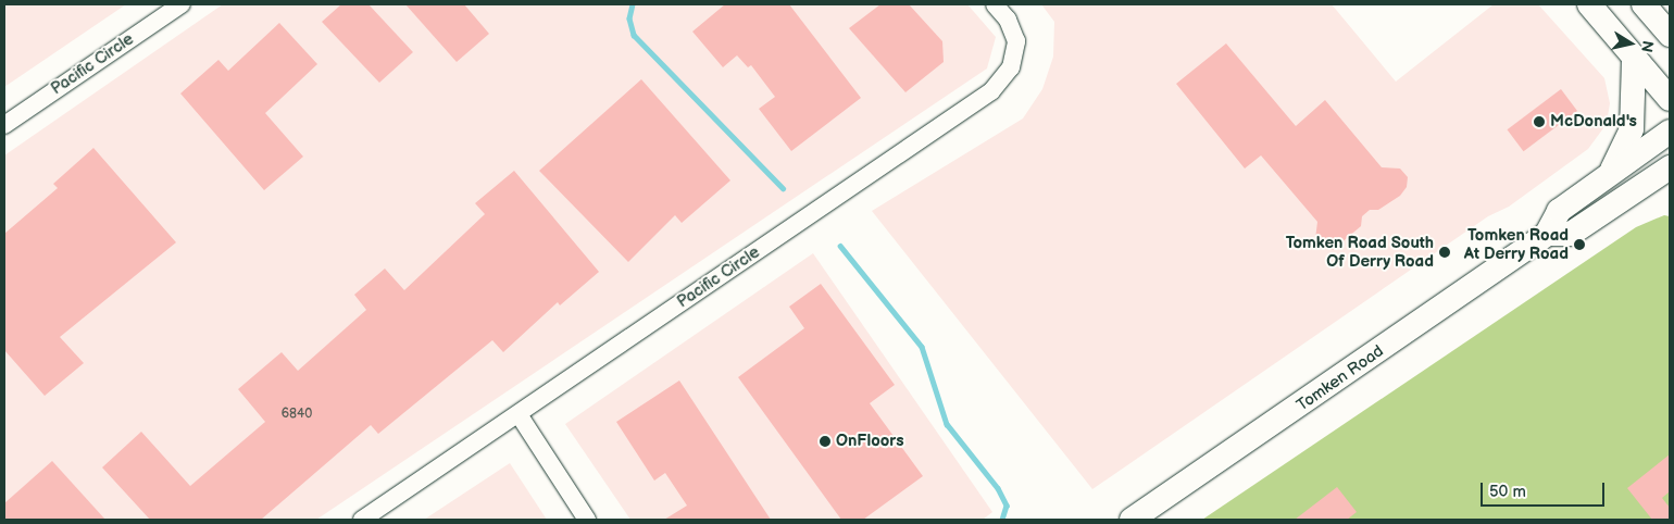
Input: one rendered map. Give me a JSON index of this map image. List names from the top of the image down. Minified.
{"streets":{"main road":["Tomken Road"],"street":["Pacific Circle"]},"places":["McDonald's","Tomken Road At Derry Road","Tomken Road South Of Derry Road","OnFloors"],"house_numbers":["6840"],"scale_bar":"50 m","north":"right"}
